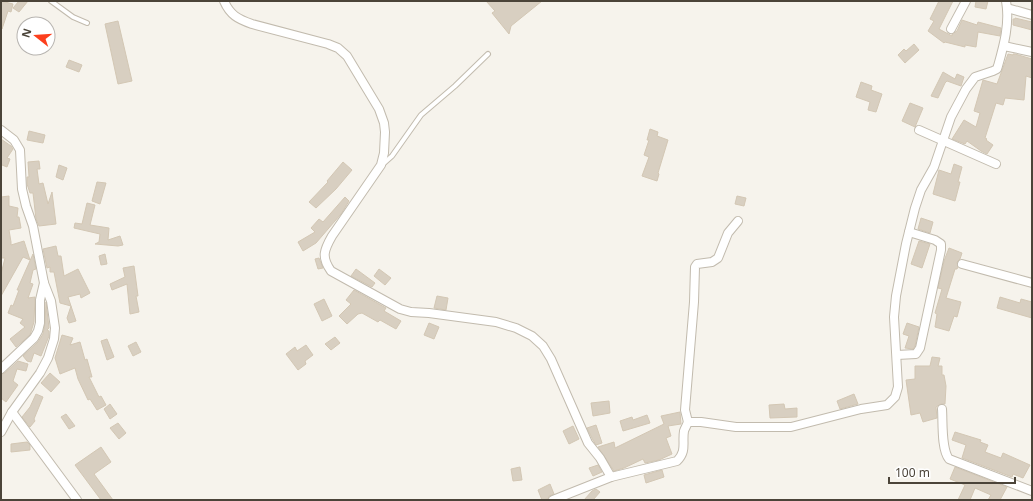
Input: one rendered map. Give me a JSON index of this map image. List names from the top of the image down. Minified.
{"scale_bar":"100 m","north":"left"}
